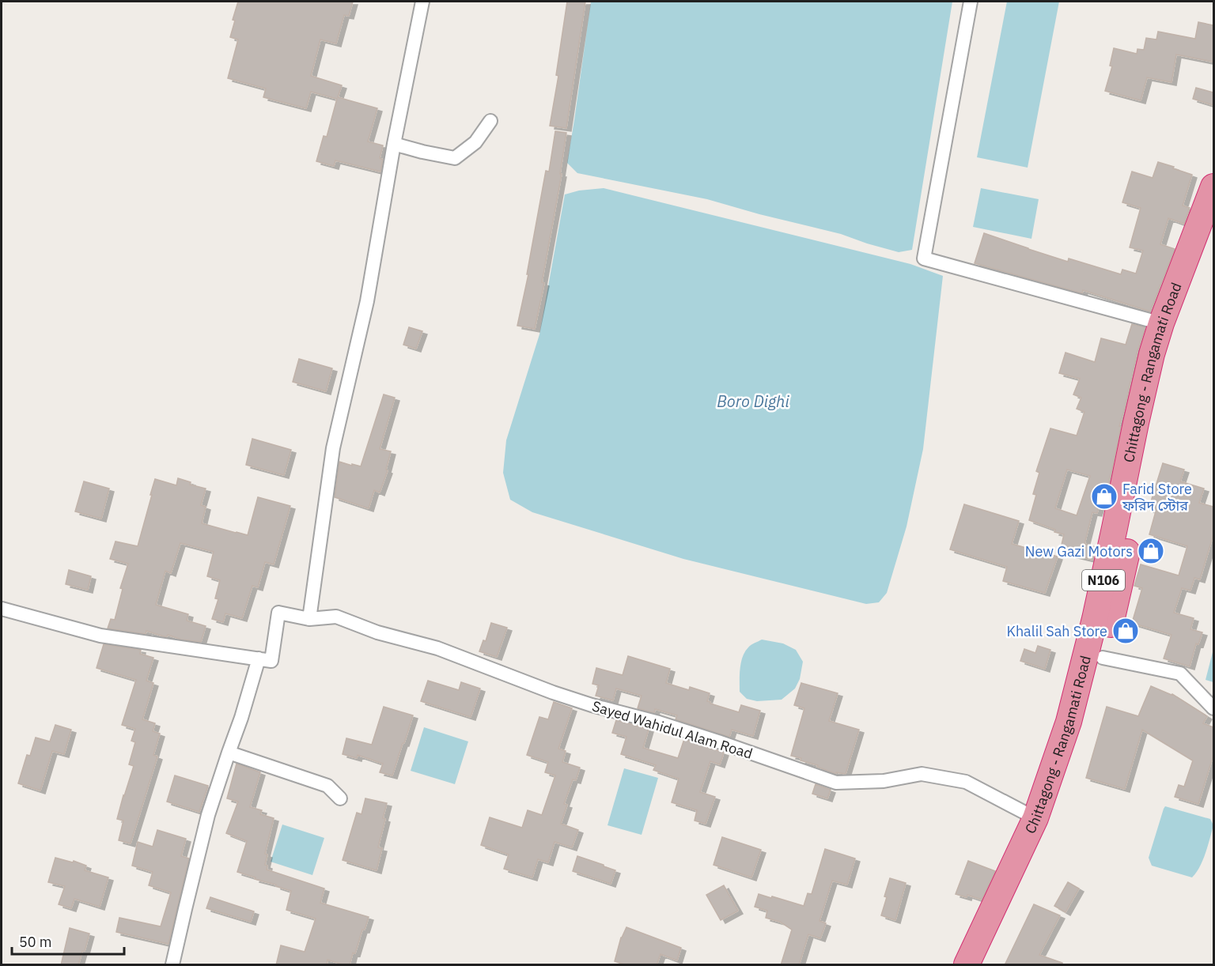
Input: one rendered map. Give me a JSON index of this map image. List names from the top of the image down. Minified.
{"streets":{"highway":["Chittagong - Rangamati Road","N106"],"street":["Sayed Wahidul Alam Road"]},"crossings":[["Chittagong - Rangamati Road","Sayed Wahidul Alam Road"]],"water":["Boro Dighi"],"places":{"shop":["Farid Store ফরিদ স্টোর","New Gazi Motors","Khalil Sah Store"]},"scale_bar":"50 m"}
